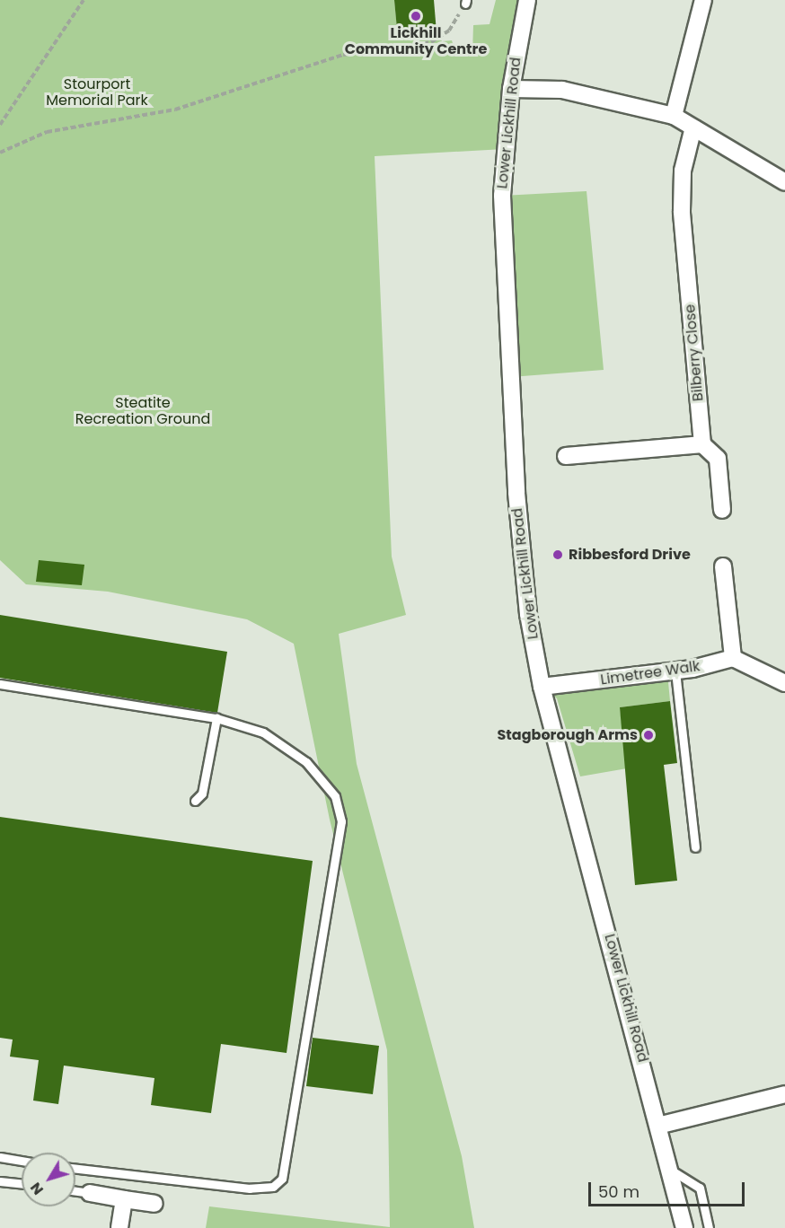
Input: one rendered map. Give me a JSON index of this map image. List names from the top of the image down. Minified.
{"streets":{"street":["Lower Lickhill Road","Bilberry Close","Limetree Walk"]},"crossings":[["Lower Lickhill Road","Limetree Walk"]],"parks":["Stourport Memorial Park","Steatite Recreation Ground"],"places":["Lickhill Community Centre","Ribbesford Drive","Stagborough Arms"],"scale_bar":"50 m","north":"bottom left"}
